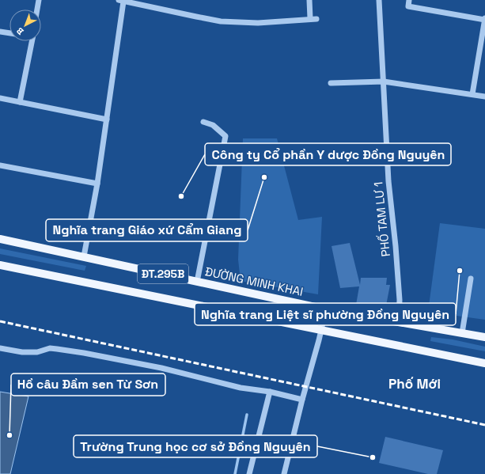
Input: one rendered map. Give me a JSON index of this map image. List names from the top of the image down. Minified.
{"streets":{"main road":["ĐT.295B","ĐƯỜNG MINH KHAI"],"street":["PHỐ TAM LƯ 1"]},"crossings":[["PHỐ TAM LƯ 1","ĐƯỜNG MINH KHAI"]],"districts":["Phố Mới"],"places":["Nghĩa trang Giáo xứ Cẩm Giang","Công ty Cổ phần Y dược Đồng Nguyên","Nghĩa trang Liệt sĩ phường Đồng Nguyên","Hồ câu Đầm sen Từ Sơn","Trường Trung học cơ sở Đồng Nguyên"],"north":"bottom left"}
